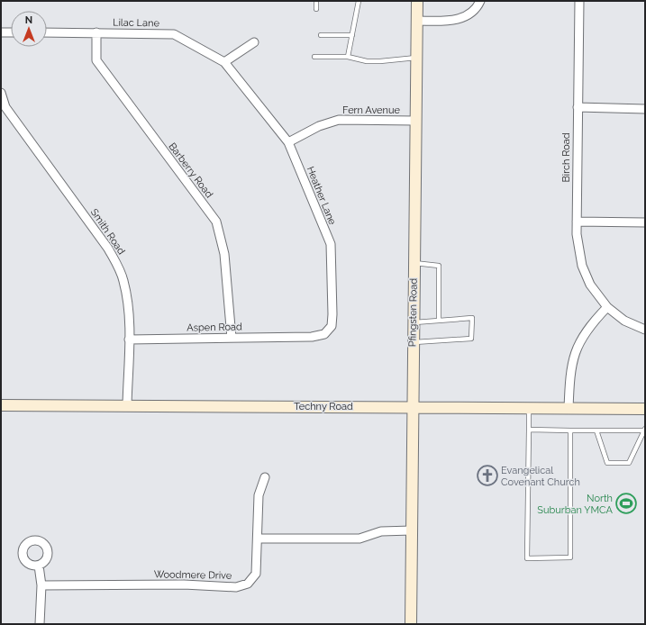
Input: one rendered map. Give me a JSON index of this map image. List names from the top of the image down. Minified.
{"streets":{"main road":["Pfingsten Road","Techny Road"],"street":["Lilac Lane","Fern Avenue","Birch Road","Barberry Road","Heather Lane","Smith Road","Aspen Road","Woodmere Drive"]},"crossings":[["Lilac Lane","Barberry Road"],["Lilac Lane","Heather Lane"],["Fern Avenue","Heather Lane"],["Fern Avenue","Pfingsten Road"],["Barberry Road","Aspen Road"],["Heather Lane","Aspen Road"],["Smith Road","Aspen Road"],["Smith Road","Techny Road"],["Pfingsten Road","Techny Road"]],"places":{"church":["Evangelical Covenant Church"],"sports":["North Suburban YMCA"]},"north":"top"}
